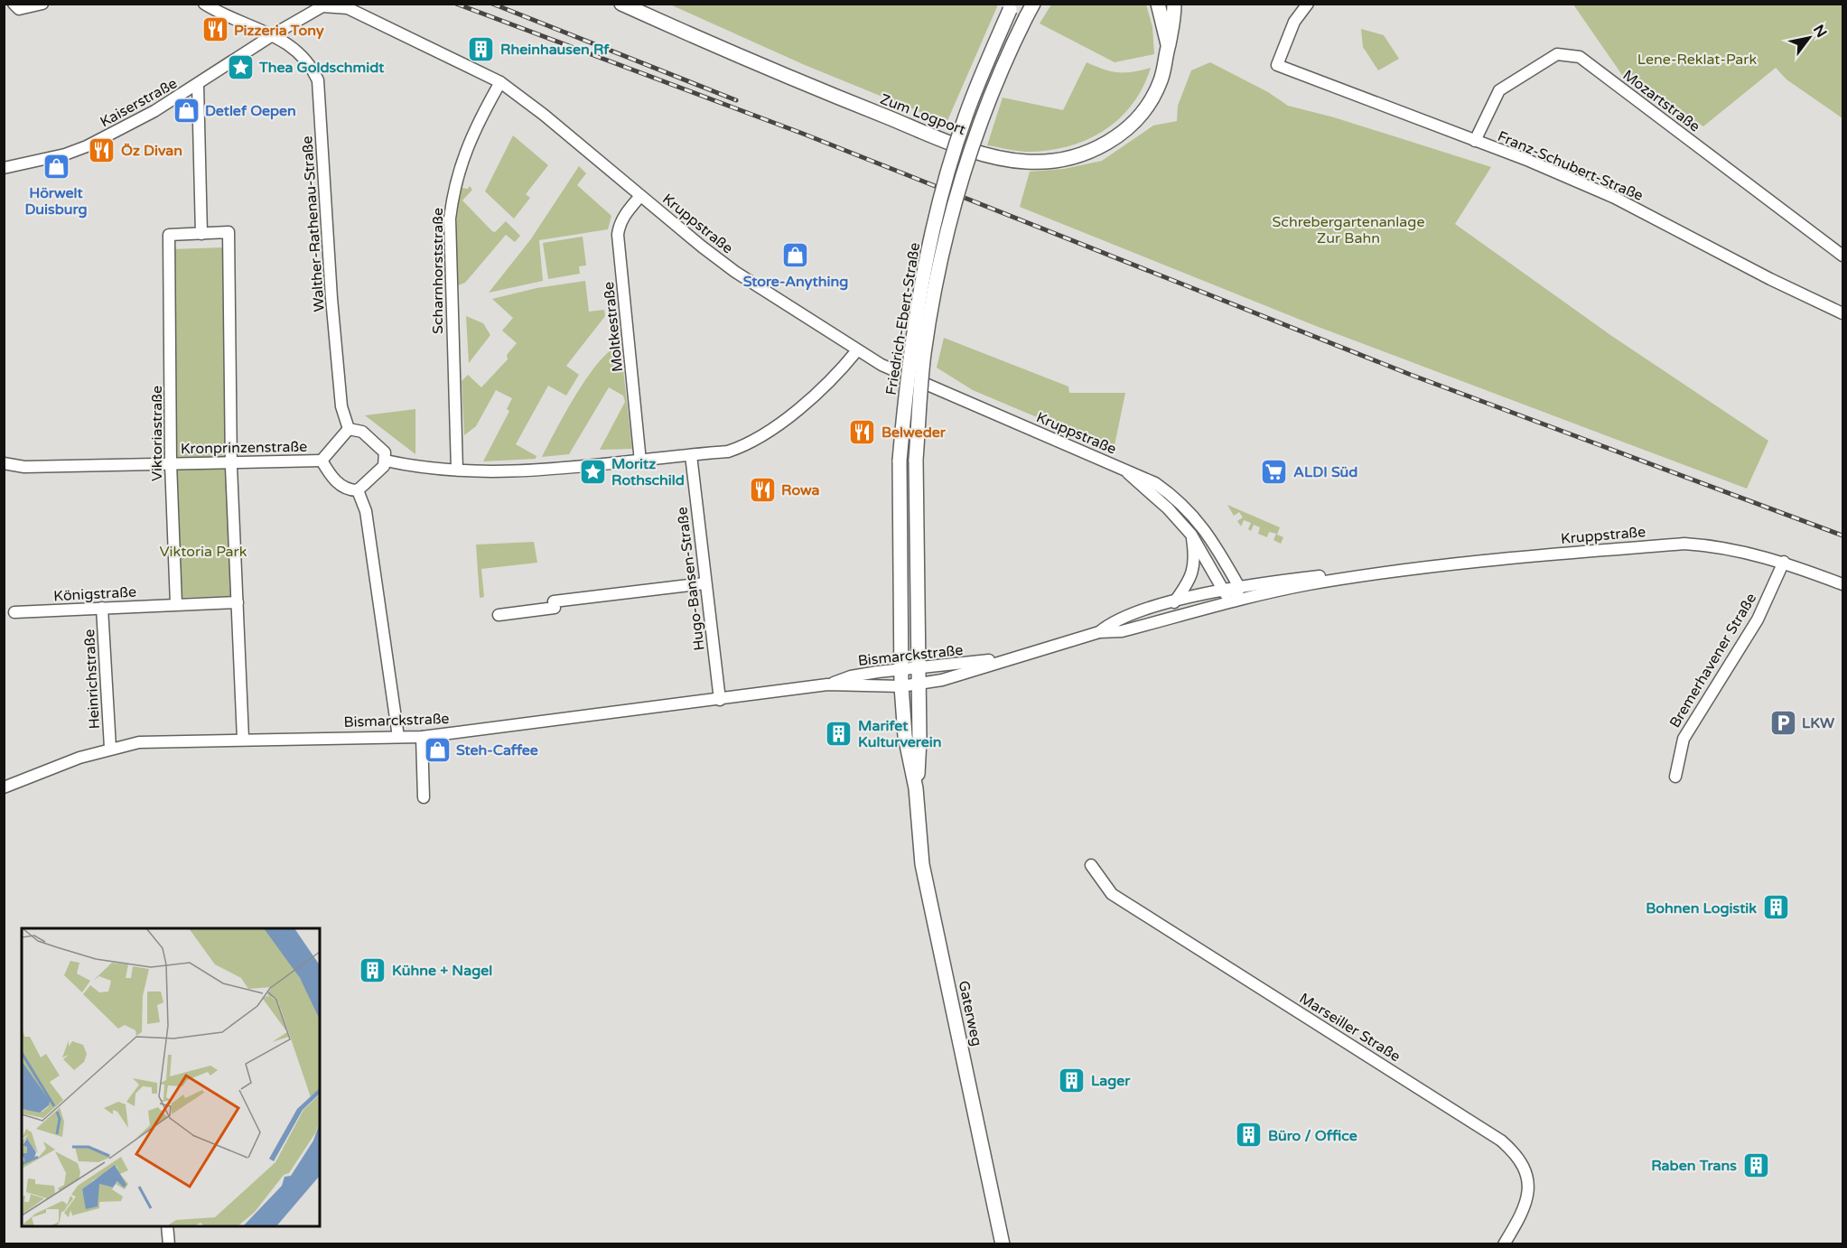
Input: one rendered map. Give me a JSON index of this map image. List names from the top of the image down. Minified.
{"streets":{"main road":["Zum Logport","Friedrich-Ebert-Straße","Gaterweg"],"street":["Mozartstraße","Kaiserstraße","Franz-Schubert-Straße","Kruppstraße","Walther-Rathenau-Straße","Scharnhorststraße","Moltkestraße","Viktoriastraße","Kronprinzenstraße","Hugo-Bansen-Straße","Königstraße","Bismarckstraße","Bremerhavener Straße","Heinrichstraße","Marseiller Straße"]},"crossings":[["Mozartstraße","Franz-Schubert-Straße"],["Kaiserstraße","Kruppstraße"],["Kaiserstraße","Walther-Rathenau-Straße"],["Kruppstraße","Walther-Rathenau-Straße"],["Kruppstraße","Scharnhorststraße"],["Kruppstraße","Moltkestraße"],["Kruppstraße","Bismarckstraße"],["Kruppstraße","Bremerhavener Straße"],["Walther-Rathenau-Straße","Kronprinzenstraße"],["Friedrich-Ebert-Straße","Bismarckstraße"],["Friedrich-Ebert-Straße","Gaterweg"],["Viktoriastraße","Kronprinzenstraße"],["Viktoriastraße","Königstraße"],["Viktoriastraße","Bismarckstraße"],["Hugo-Bansen-Straße","Bismarckstraße"],["Königstraße","Heinrichstraße"],["Bismarckstraße","Heinrichstraße"],["Bismarckstraße","Gaterweg"]],"parks":["Lene-Reklat-Park","Schrebergartenanlage Zur Bahn","Viktoria Park"],"places":{"restaurant":["Pizzeria Tony","Öz Divan","Belweder","Rowa"],"building":["Rheinhausen Rf","Marifet Kulturverein","Bohnen Logistik","Kühne + Nagel","Lager","Büro / Office","Raben Trans"],"place":["Thea Goldschmidt","Moritz Rothschild"],"shop":["Detlef Oepen","Hörwelt Duisburg","Store-Anything","Steh-Caffee"],"supermarket":["ALDI Süd"],"parking":["LKW"]},"north":"top right"}
